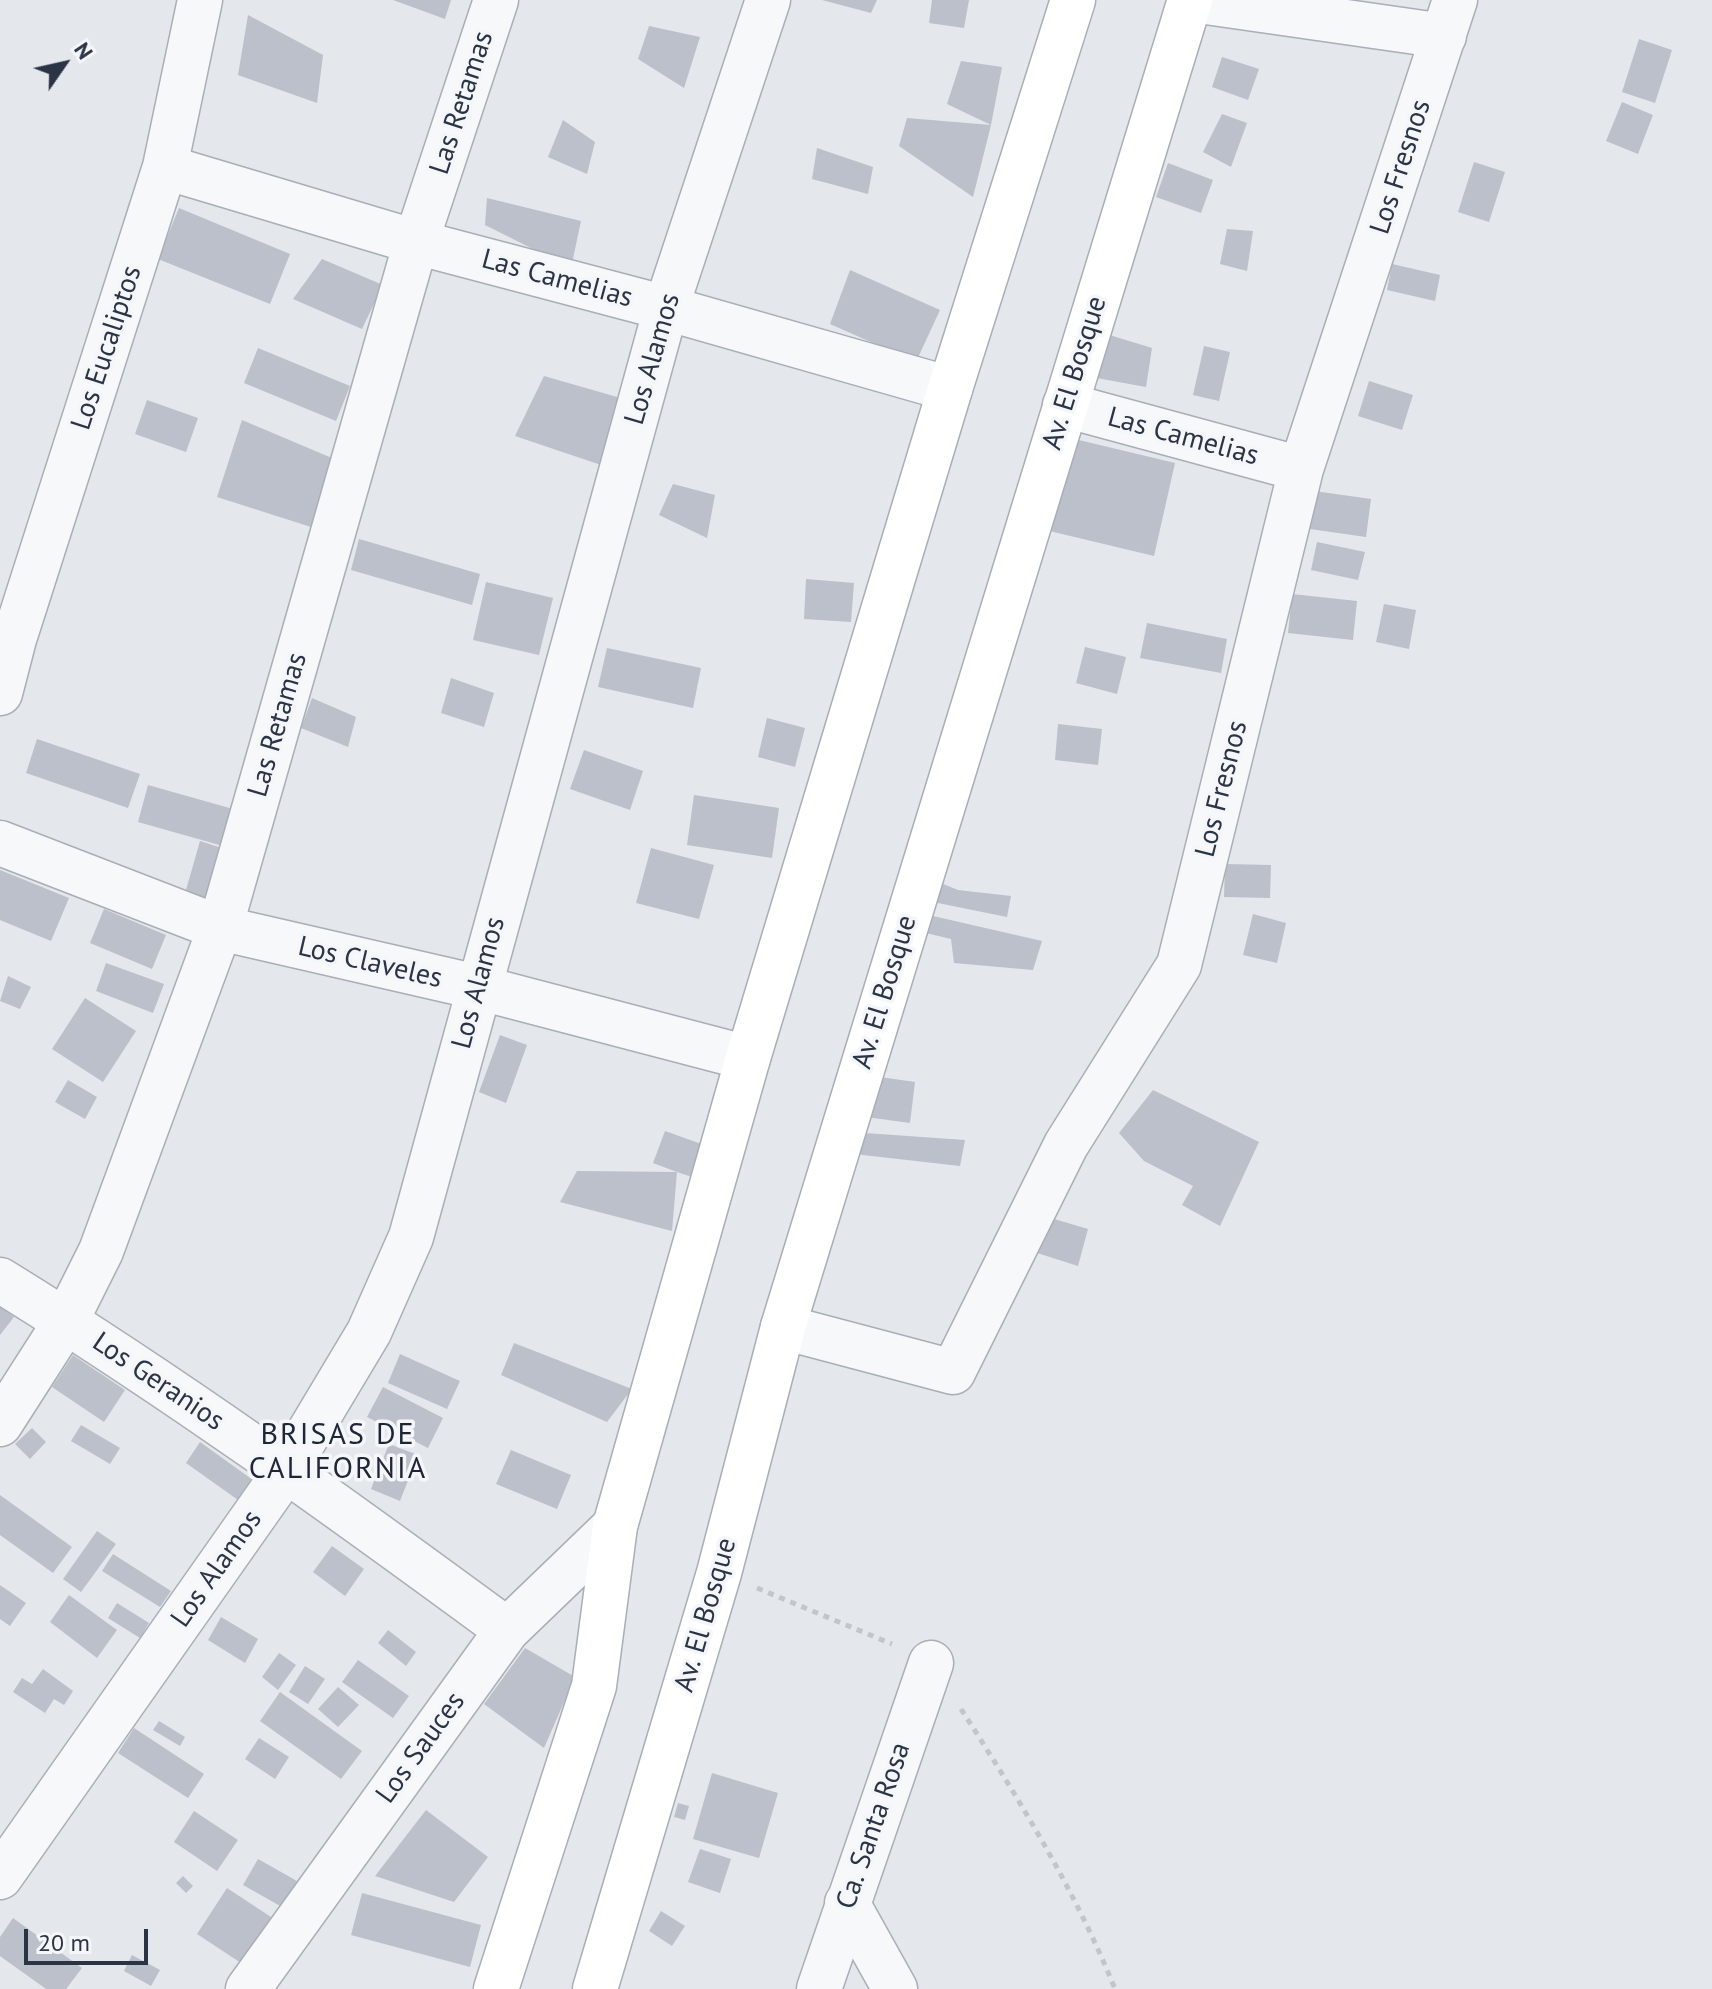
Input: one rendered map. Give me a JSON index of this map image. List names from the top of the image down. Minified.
{"streets":{"street":["Las Retamas","Los Fresnos","Las Camelias","Los Eucaliptos","Los Alamos","Av. El Bosque","Los Claveles","Los Geranios","Los Sauces","Ca. Santa Rosa"]},"crossings":[["Las Retamas","Las Camelias"],["Las Retamas","Los Claveles"],["Las Retamas","Los Geranios"],["Los Fresnos","Las Camelias"],["Los Fresnos","Av. El Bosque"],["Las Camelias","Los Eucaliptos"],["Las Camelias","Los Alamos"],["Las Camelias","Av. El Bosque"],["Los Alamos","Los Claveles"],["Los Alamos","Los Geranios"],["Los Geranios","Los Sauces"]],"districts":["BRISAS DE CALIFORNIA"],"scale_bar":"20 m","north":"top right"}
